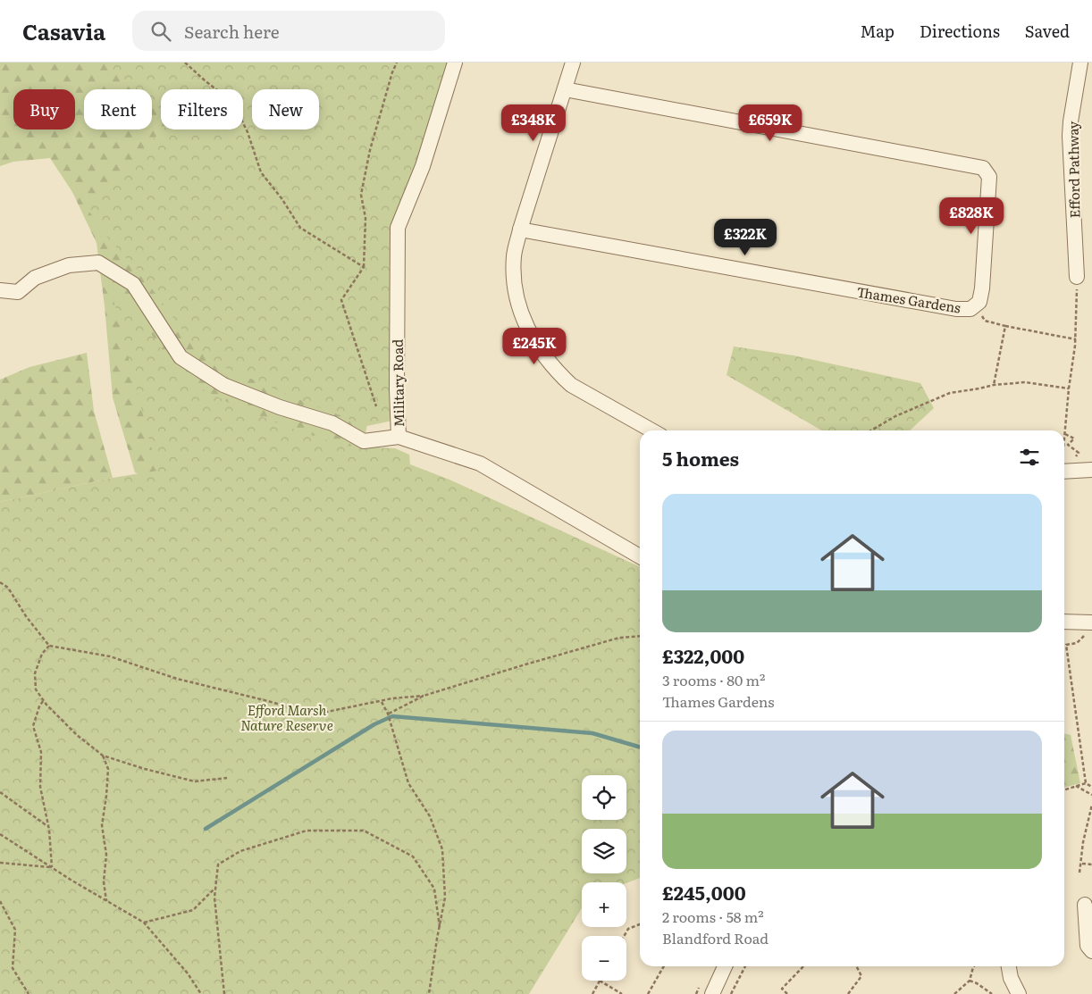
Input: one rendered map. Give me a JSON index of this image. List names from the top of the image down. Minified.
{"streets":{"street":["Efford Pathway","Thames Gardens","Military Road"]},"parks":["Efford Marsh Nature Reserve"],"page":{"header":"Casavia","search":"Search here","nav":["Map","Directions","Saved"],"chip":["Buy","Rent","Filters","New"],"price":["£348K","£659K","£828K","£322K","£245K"],"heading":"5 homes","list":[{"name":"£322,000","note":"3 rooms · 80 m² · Thames Gardens"},{"name":"£245,000","note":"2 rooms · 58 m² · Blandford Road"}],"map_buttons":["+","−"]}}
